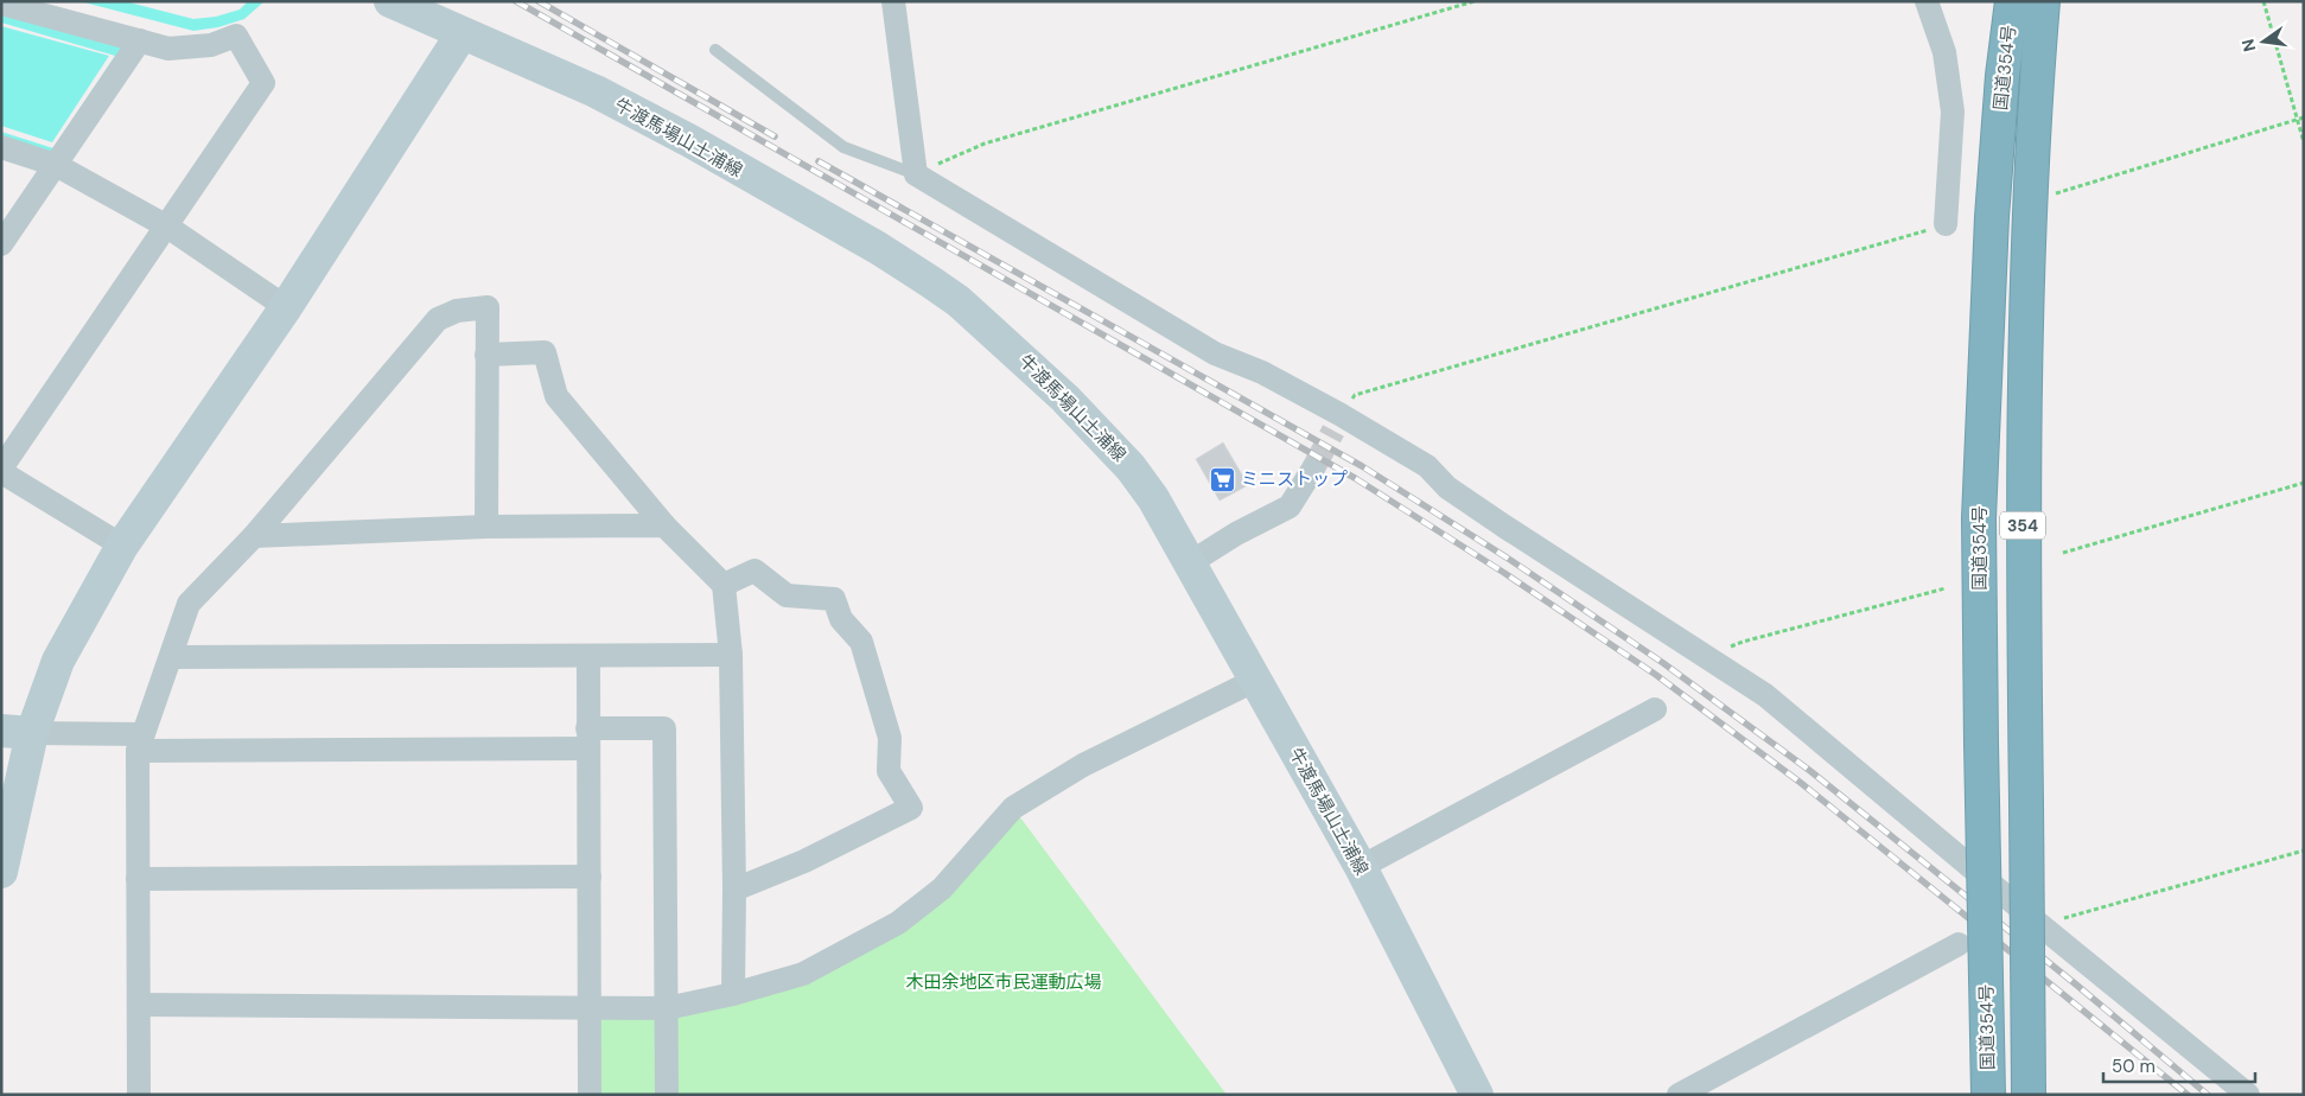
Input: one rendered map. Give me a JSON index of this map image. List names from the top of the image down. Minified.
{"streets":{"highway":["国道354号","354"],"main road":["牛渡馬場山土浦線"]},"parks":["木田余地区市民運動広場"],"places":{"supermarket":["ミニストップ"]},"scale_bar":"50 m","north":"left"}
